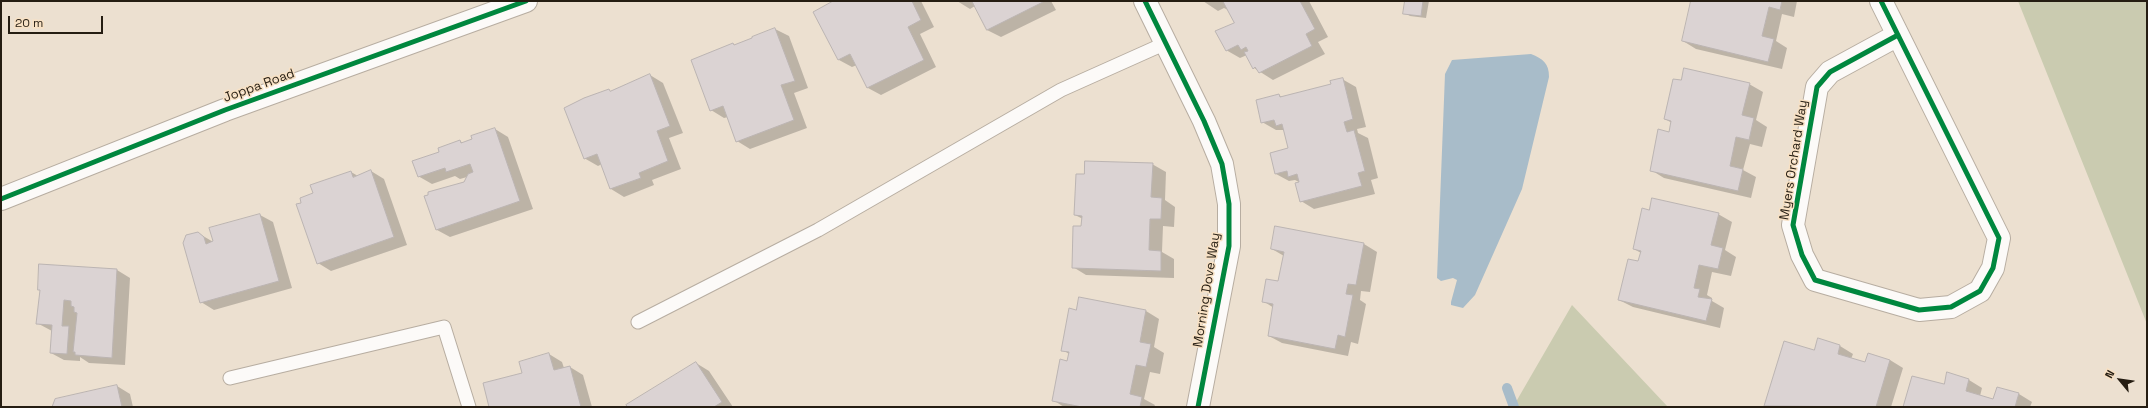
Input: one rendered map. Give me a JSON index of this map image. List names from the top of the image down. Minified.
{"streets":{"street":["Joppa Road","Myers Orchard Way","Morning Dove Way"]},"scale_bar":"20 m","north":"top left"}
